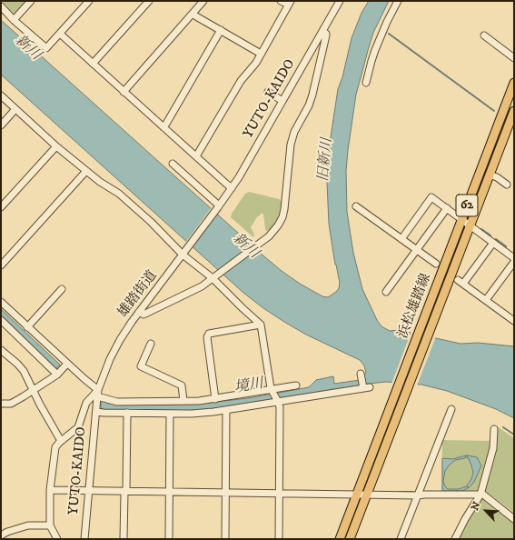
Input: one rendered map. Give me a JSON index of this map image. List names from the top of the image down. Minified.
{"streets":{"main road":["62","浜松雄踏線"],"street":["YUTO-KAIDO","雄踏街道"]},"crossings":[["YUTO-KAIDO","雄踏街道"]],"water":["新川","旧新川","境川"],"north":"top left"}
